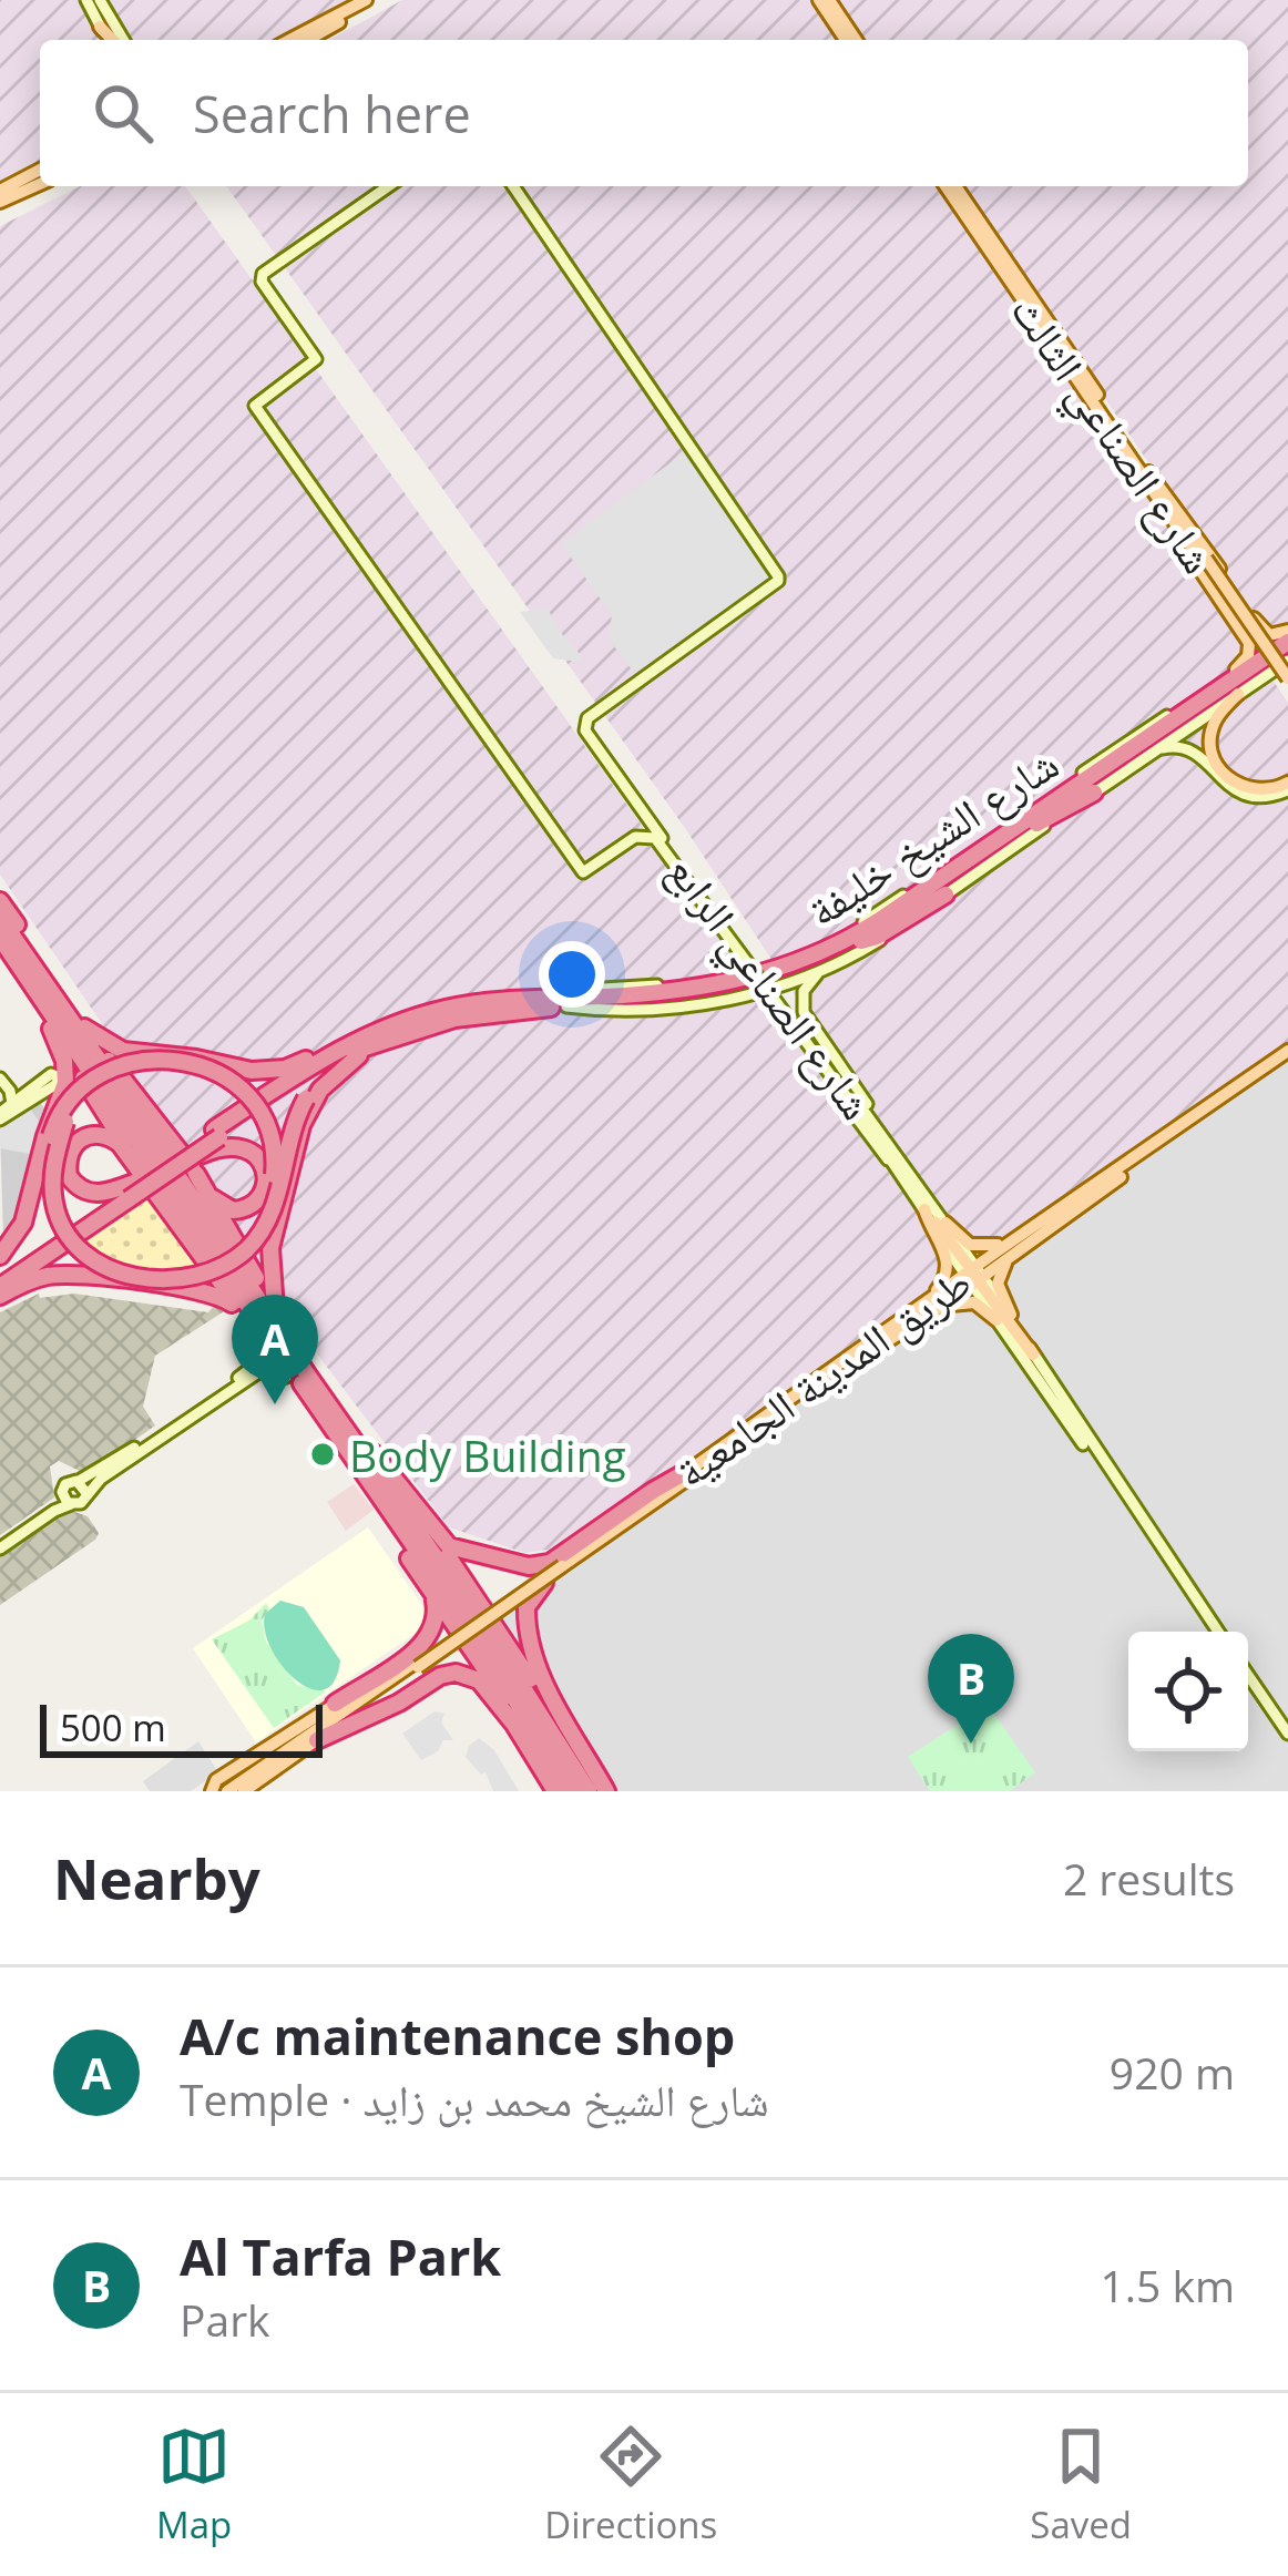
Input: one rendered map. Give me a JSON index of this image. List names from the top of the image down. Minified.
{"streets":{"highway":["شارع الشيخ خليفة"],"main road":["شارع الصناعي الثالث","شارع الصناعي الرابع","طريق المدينة الجامعية"]},"crossings":[["شارع الصناعي الرابع","طريق المدينة الجامعية"]],"places":["Body Building"],"scale_bar":"500 m","page":{"search":"Search here","pins":["A","B"],"scale":"500 m","heading":["Nearby","2 results"],"list":[{"mark":"A","name":"A/c maintenance shop","note":"Temple · شارع الشيخ محمد بن زايد","value":"920 m"},{"mark":"B","name":"Al Tarfa Park","note":"Park","value":"1.5 km"}],"nav":["Map","Directions","Saved"]}}
